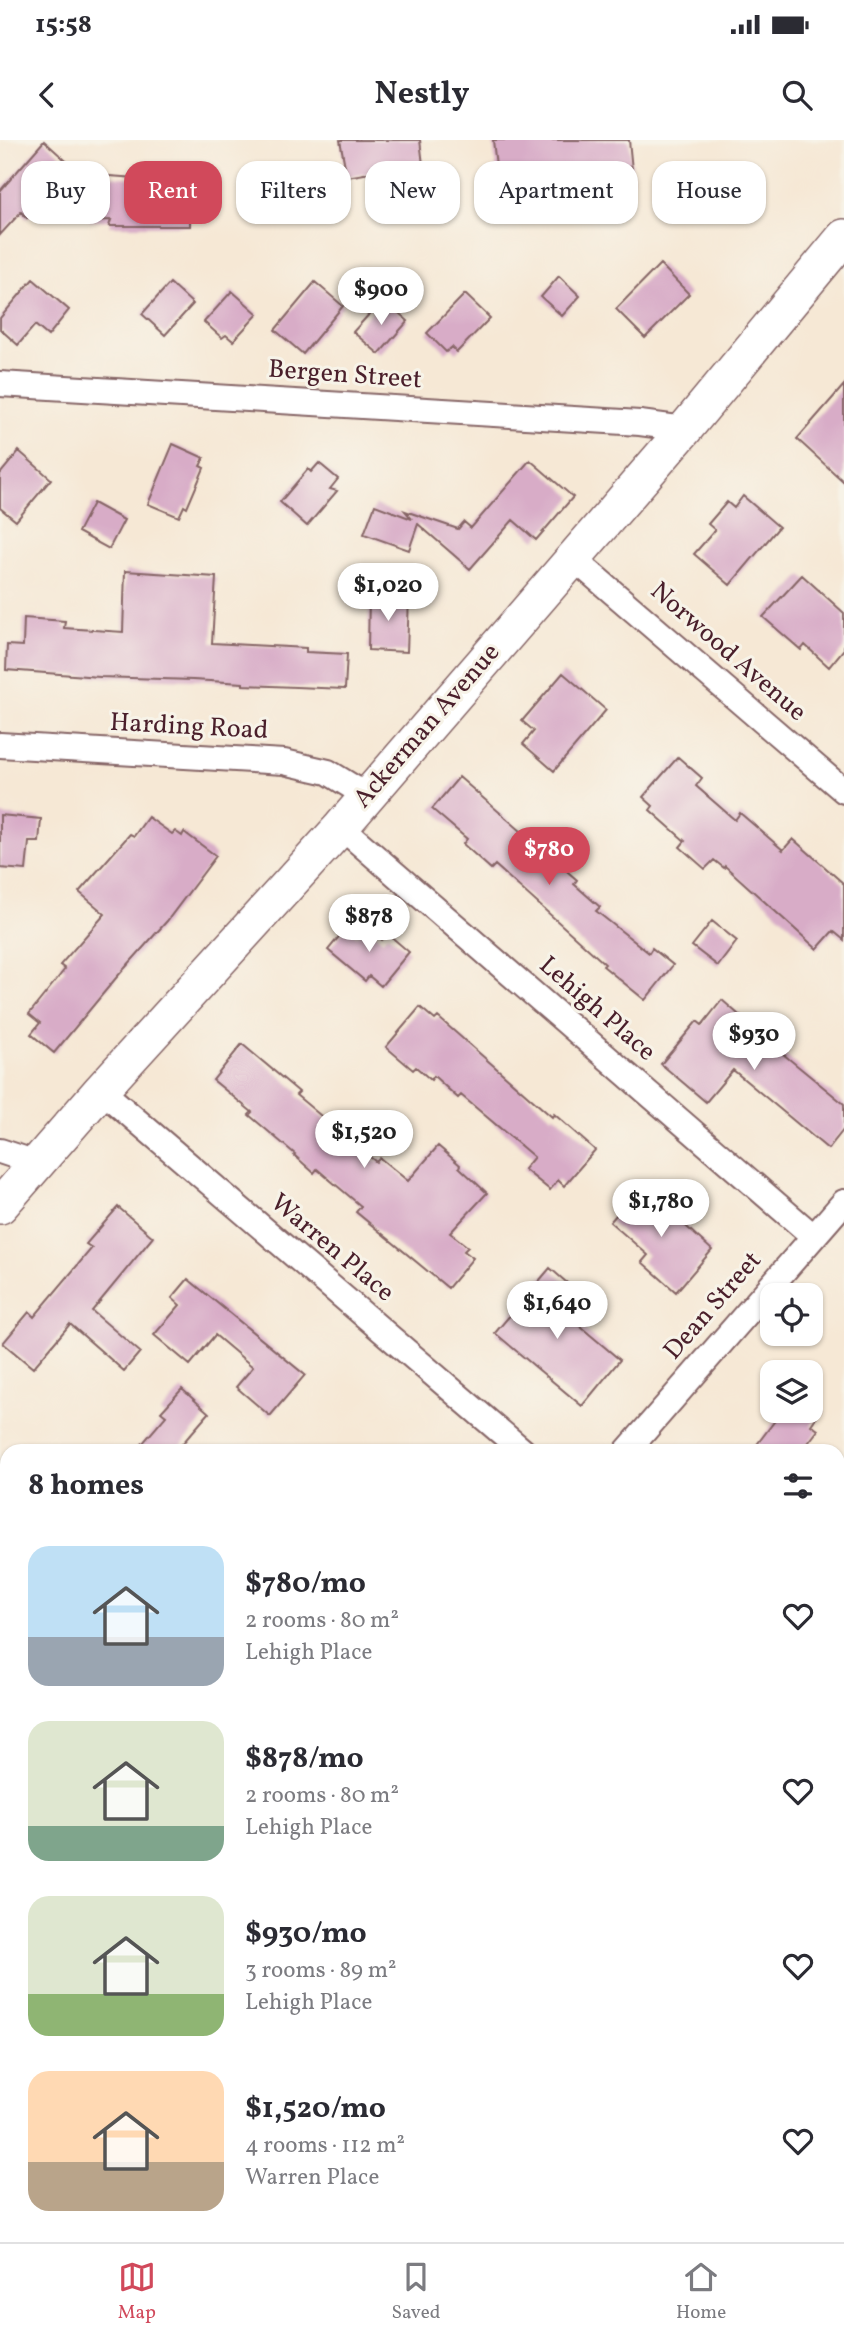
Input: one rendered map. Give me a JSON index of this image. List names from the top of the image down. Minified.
{"streets":{"street":["Bergen Street","Norwood Avenue","Ackerman Avenue","Harding Road","Lehigh Place","Warren Place","Dean Street"]},"crossings":[["Bergen Street","Ackerman Avenue"],["Norwood Avenue","Ackerman Avenue"],["Ackerman Avenue","Harding Road"],["Ackerman Avenue","Lehigh Place"],["Ackerman Avenue","Warren Place"],["Lehigh Place","Dean Street"]],"page":{"status":"15:58","header":"Nestly","chip":["Buy","Rent","Filters","New","Apartment","House"],"price":["$900","$1,020","$780","$878","$930","$1,520","$1,780","$1,640"],"heading":"8 homes","list":[{"name":"$780/mo","note":"2 rooms · 80 m² · Lehigh Place"},{"name":"$878/mo","note":"2 rooms · 80 m² · Lehigh Place"},{"name":"$930/mo","note":"3 rooms · 89 m² · Lehigh Place"},{"name":"$1,520/mo","note":"4 rooms · 112 m² · Warren Place"}],"tabs":["Map","Saved","Home"]}}
